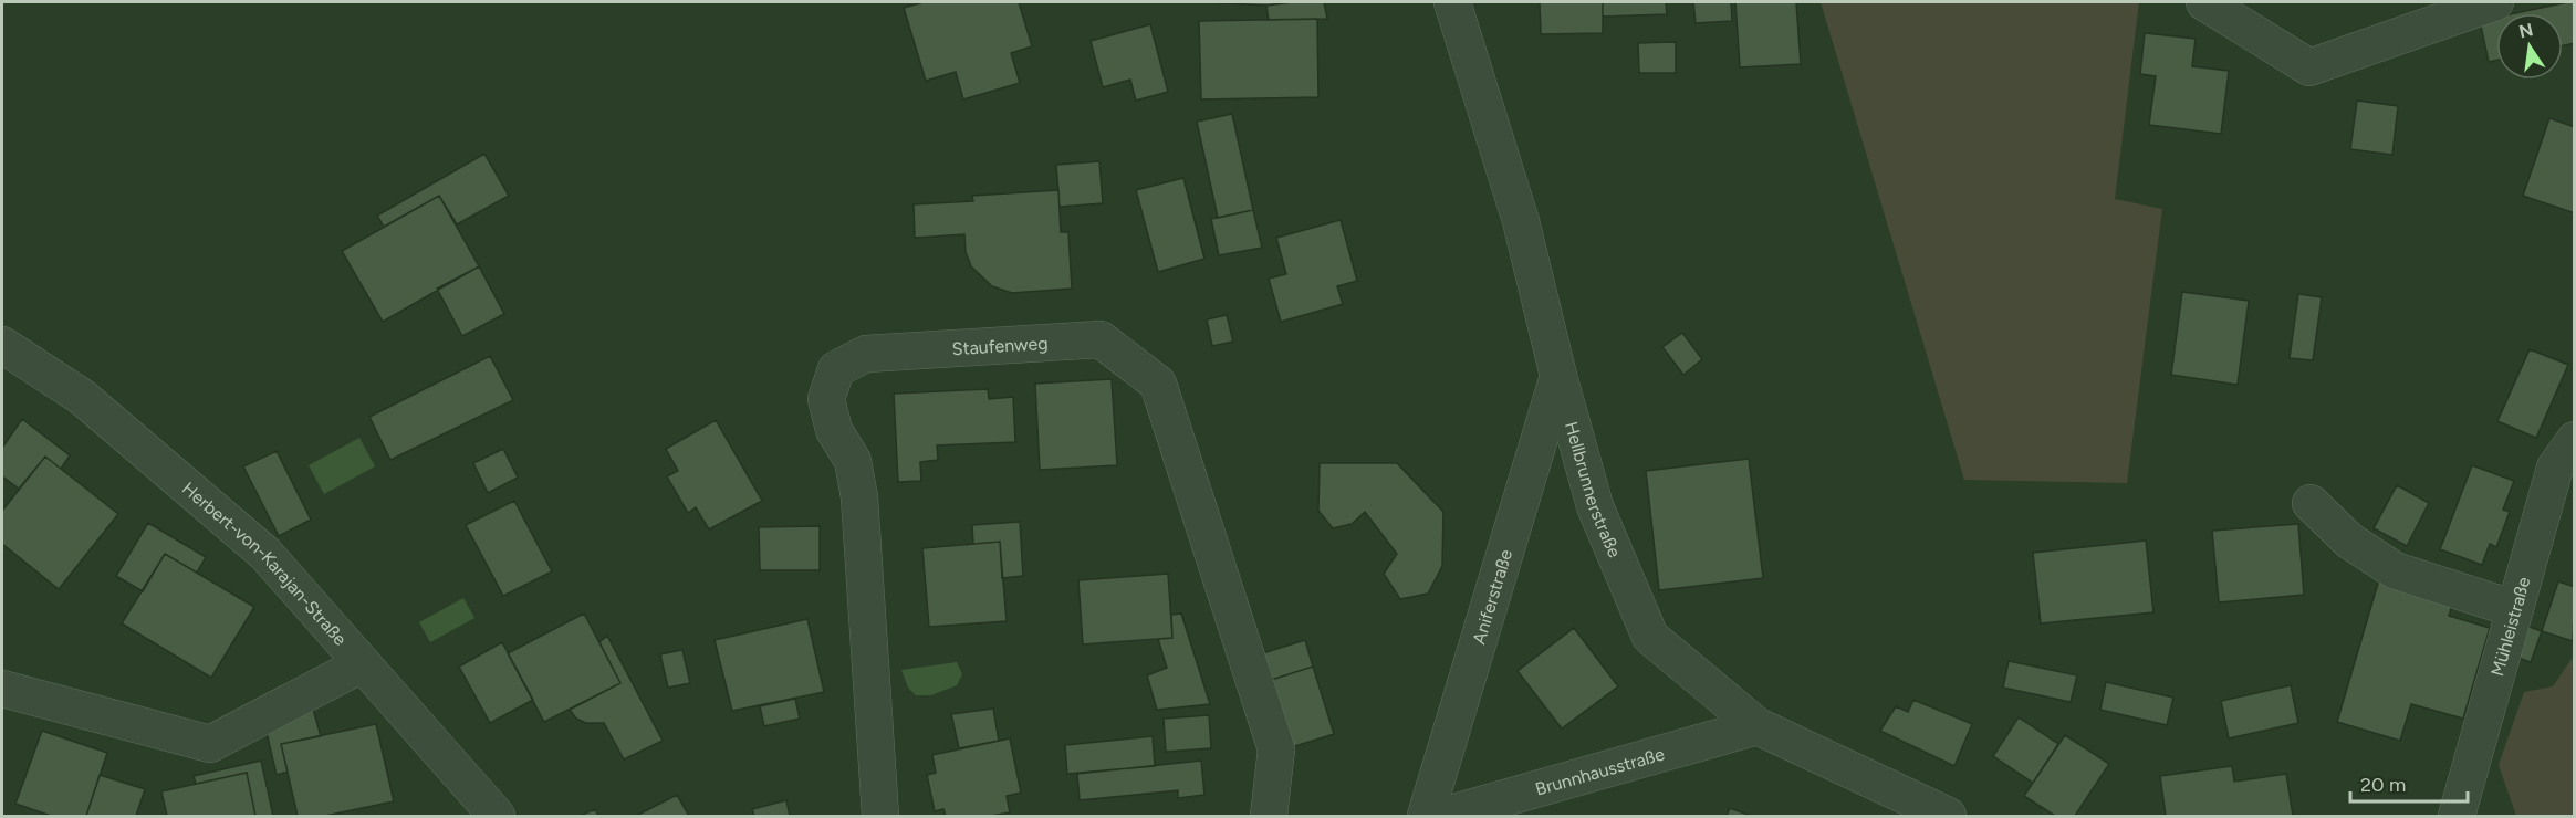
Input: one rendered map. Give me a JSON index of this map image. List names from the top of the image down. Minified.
{"streets":{"street":["Staufenweg","Hellbrunnerstraße","Herbert-von-Karajan-Straße","Aniferstraße","Mühleistraße","Brunnhausstraße"]},"crossings":[["Hellbrunnerstraße","Aniferstraße"],["Hellbrunnerstraße","Brunnhausstraße"]],"scale_bar":"20 m","north":"top"}
